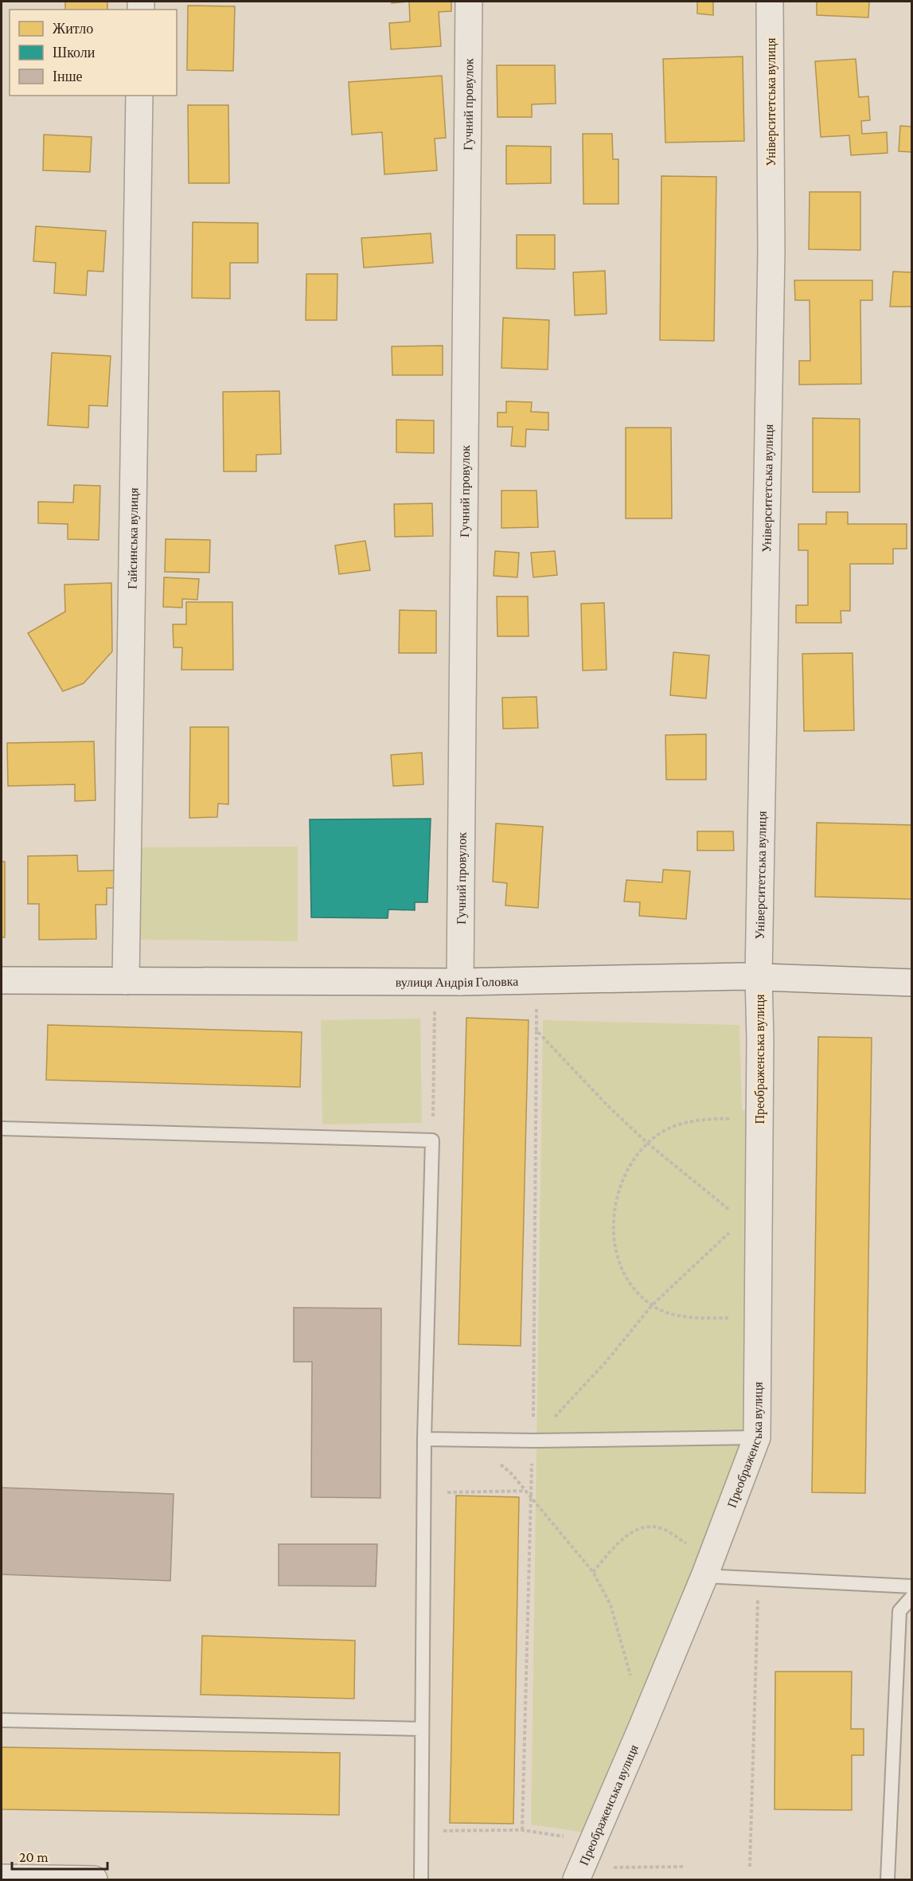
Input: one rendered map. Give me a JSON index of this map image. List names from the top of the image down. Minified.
{"streets":{"street":["Університетська вулиця","Гучний провулок","Гайсинська вулиця","вулиця Андрія Головка","Преображенська вулиця"]},"crossings":[["Університетська вулиця","вулиця Андрія Головка"],["Університетська вулиця","Преображенська вулиця"],["Гучний провулок","вулиця Андрія Головка"],["Гайсинська вулиця","вулиця Андрія Головка"],["вулиця Андрія Головка","Преображенська вулиця"]],"legend":["Житло","Школи","Інше"],"scale_bar":"20 m"}
